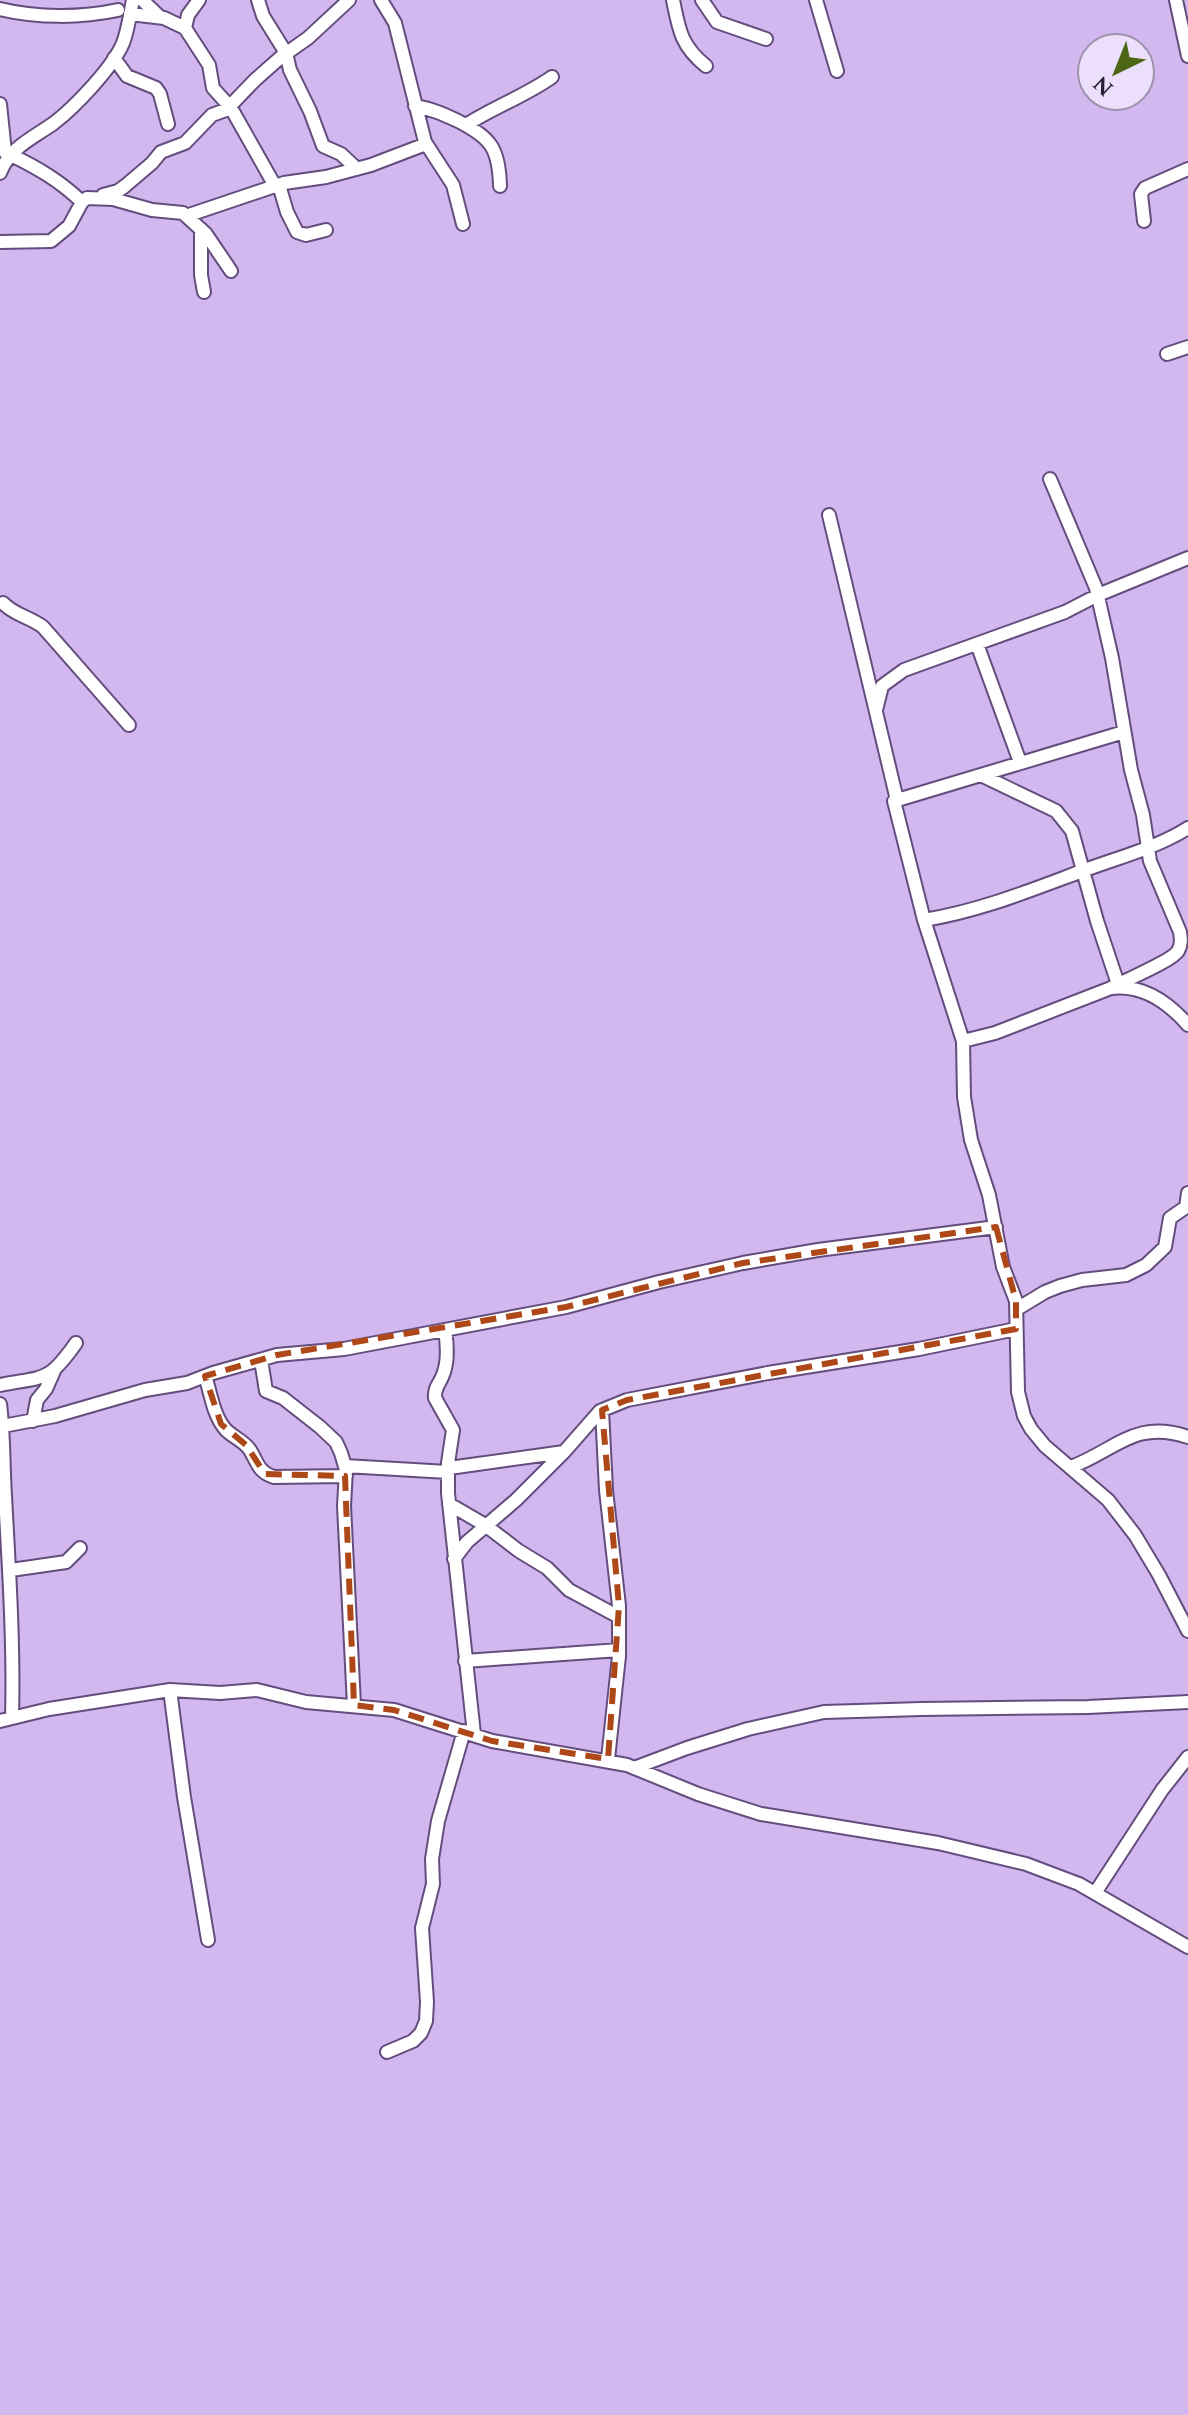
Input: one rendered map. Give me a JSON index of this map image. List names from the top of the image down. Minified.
{"north":"bottom left"}
